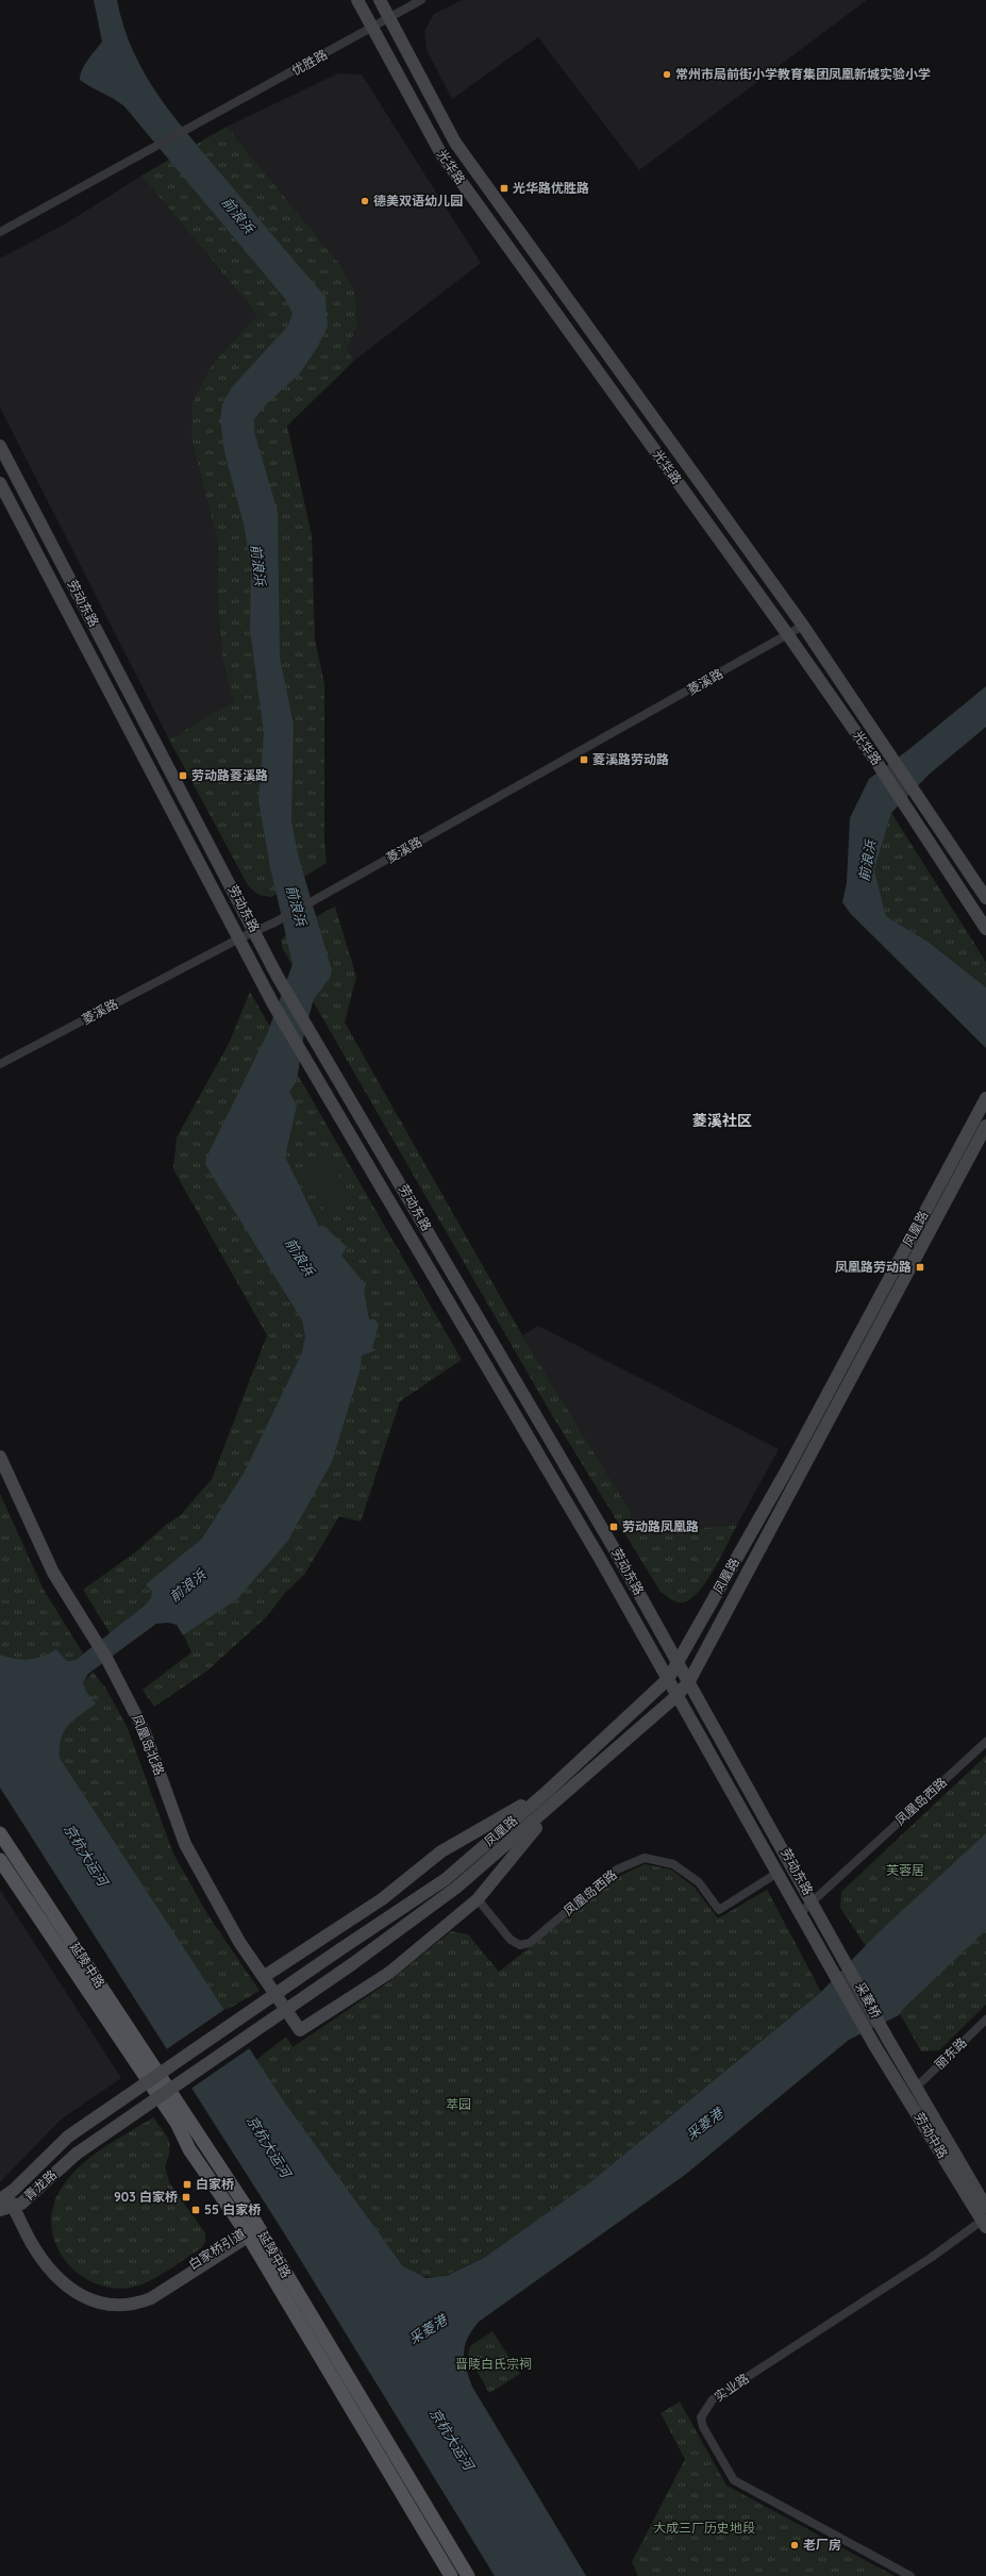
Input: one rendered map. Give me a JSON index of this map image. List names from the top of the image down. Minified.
{"streets":{"main road":["光华路","劳动东路","凤凰路","凤凰岛北路","延陵中路","采菱桥","劳动中路","青龙路","白家桥引道"],"street":["优胜路","菱溪路","凤凰岛西路","丽东路","实业路"]},"crossings":[["优胜路","光华路"],["光华路","菱溪路"],["劳动东路","菱溪路"],["劳动东路","凤凰路"],["劳动东路","凤凰岛西路"],["劳动东路","采菱桥"],["凤凰路","青龙路"],["凤凰岛北路","凤凰岛西路"],["延陵中路","白家桥引道"],["采菱桥","劳动中路"],["丽东路","劳动中路"],["劳动中路","实业路"],["青龙路","白家桥引道"]],"districts":["菱溪社区"],"water":["前浪浜","京杭大运河","采菱港"],"parks":["芙蓉居","萃园","晋陵白氏宗祠","大成三厂历史地段"],"places":{"other":["常州市局前街小学教育集团凤凰新城实验小学","德美双语幼儿园","老厂房"],"transit":["光华路优胜路","菱溪路劳动路","劳动路菱溪路","凤凰路劳动路","劳动路凤凰路","白家桥","903 白家桥","55 白家桥"]}}
